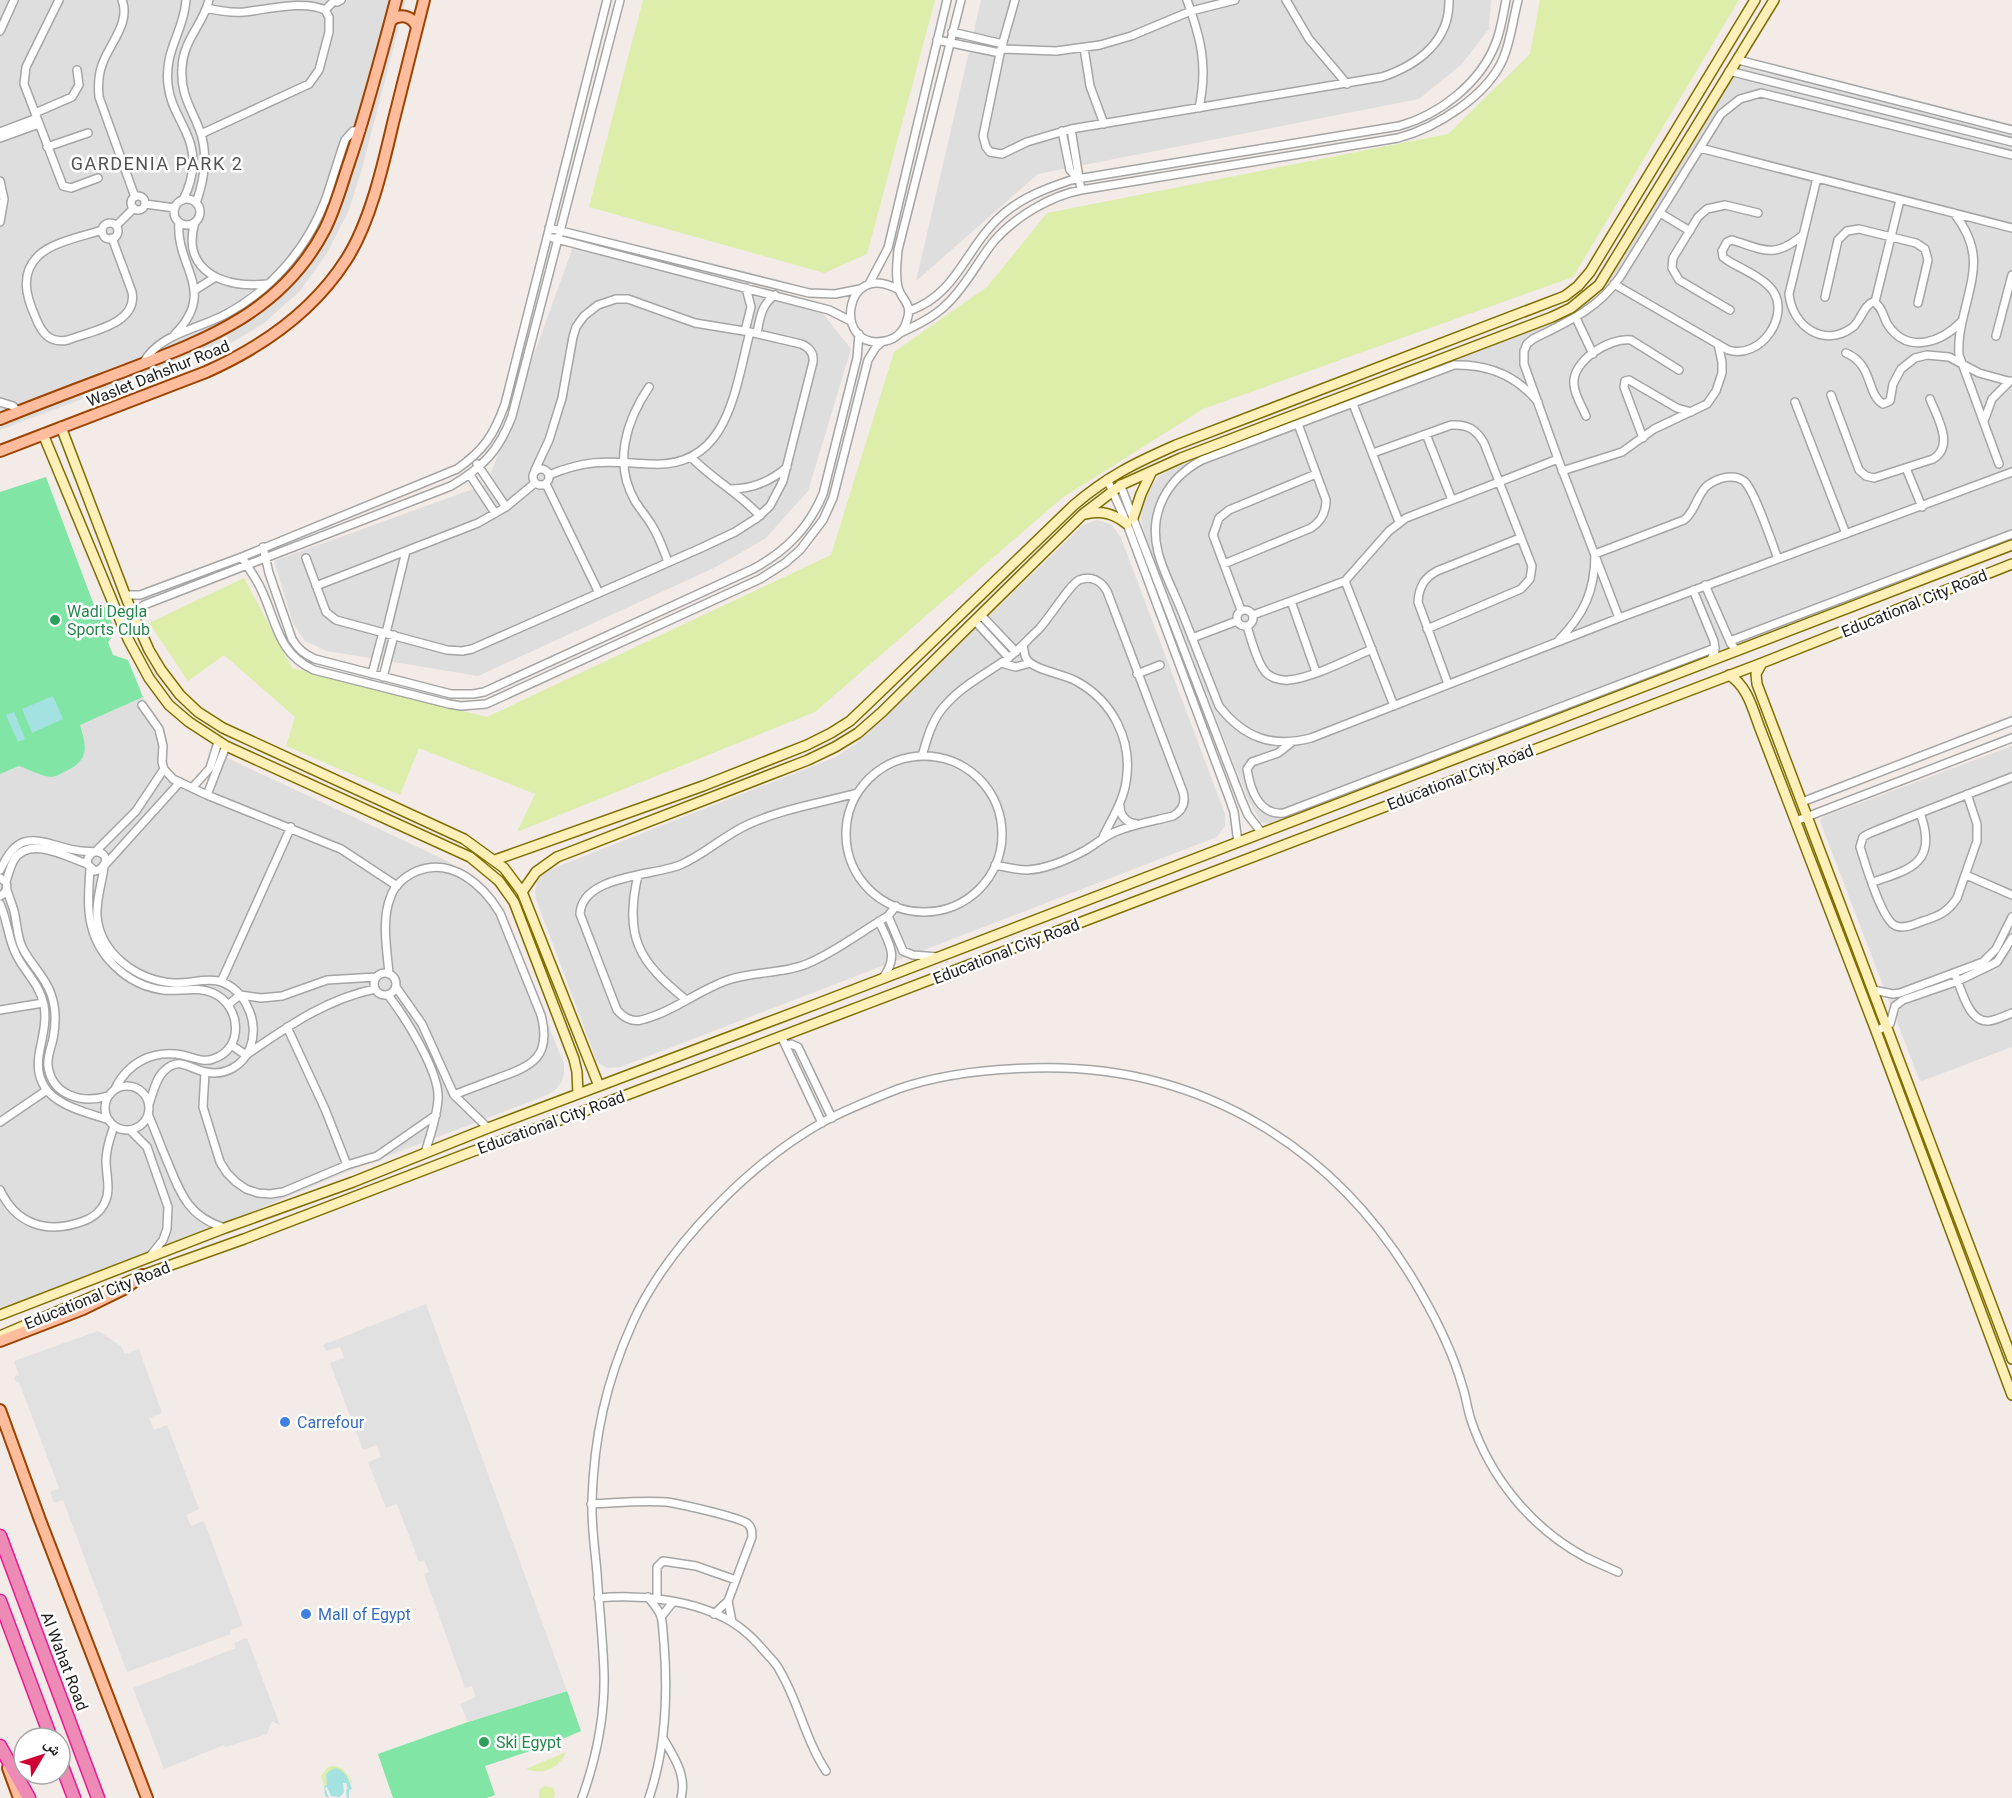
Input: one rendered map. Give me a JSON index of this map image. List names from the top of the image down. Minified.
{"streets":{"highway":["Al Wahat Road"],"main road":["Waslet Dahshur Road"],"street":["Educational City Road"]},"districts":["GARDENIA PARK 2"],"places":["Wadi Degla Sports Club","Carrefour","Mall of Egypt","Ski Egypt"],"north":"top right"}
